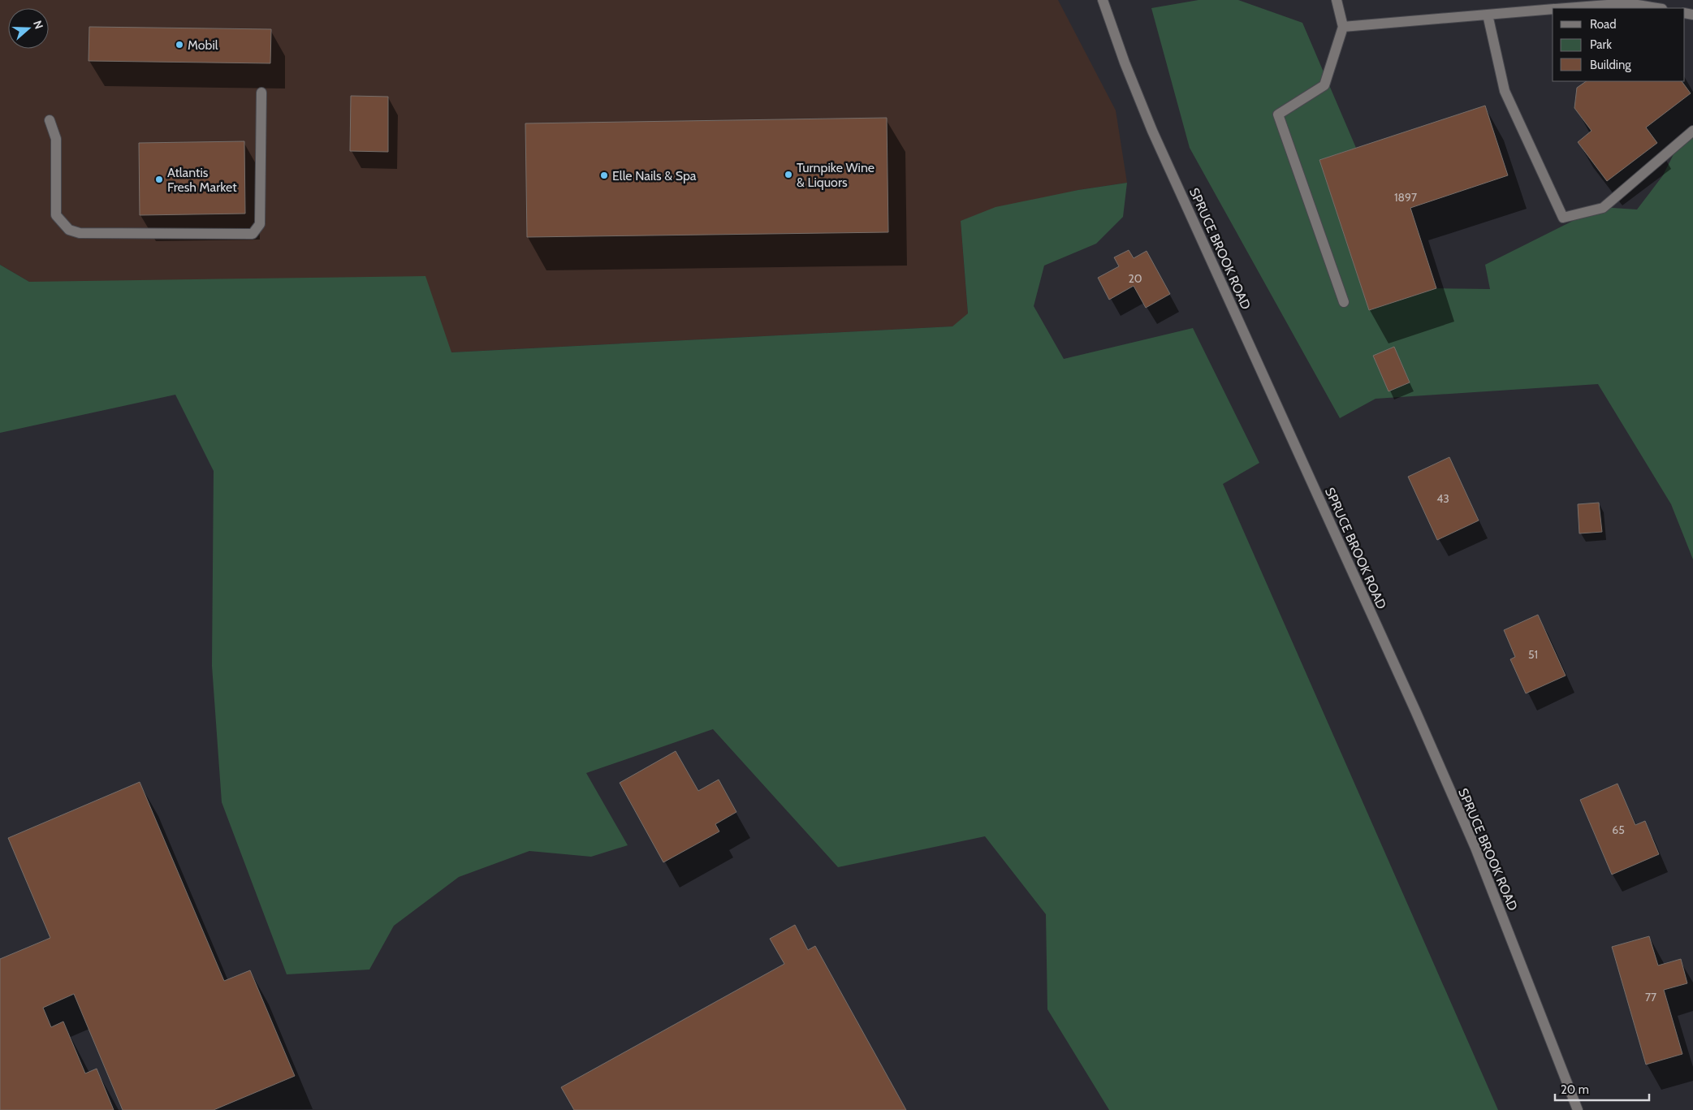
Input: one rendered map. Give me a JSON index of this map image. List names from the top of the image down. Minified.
{"streets":{"street":["SPRUCE BROOK ROAD"]},"places":["Mobil","Turnpike Wine & Liquors","Elle Nails & Spa","Atlantis Fresh Market"],"house_numbers":["1897","20","43","51","65","77"],"legend":["Road","Park","Building"],"scale_bar":"20 m","north":"right"}
